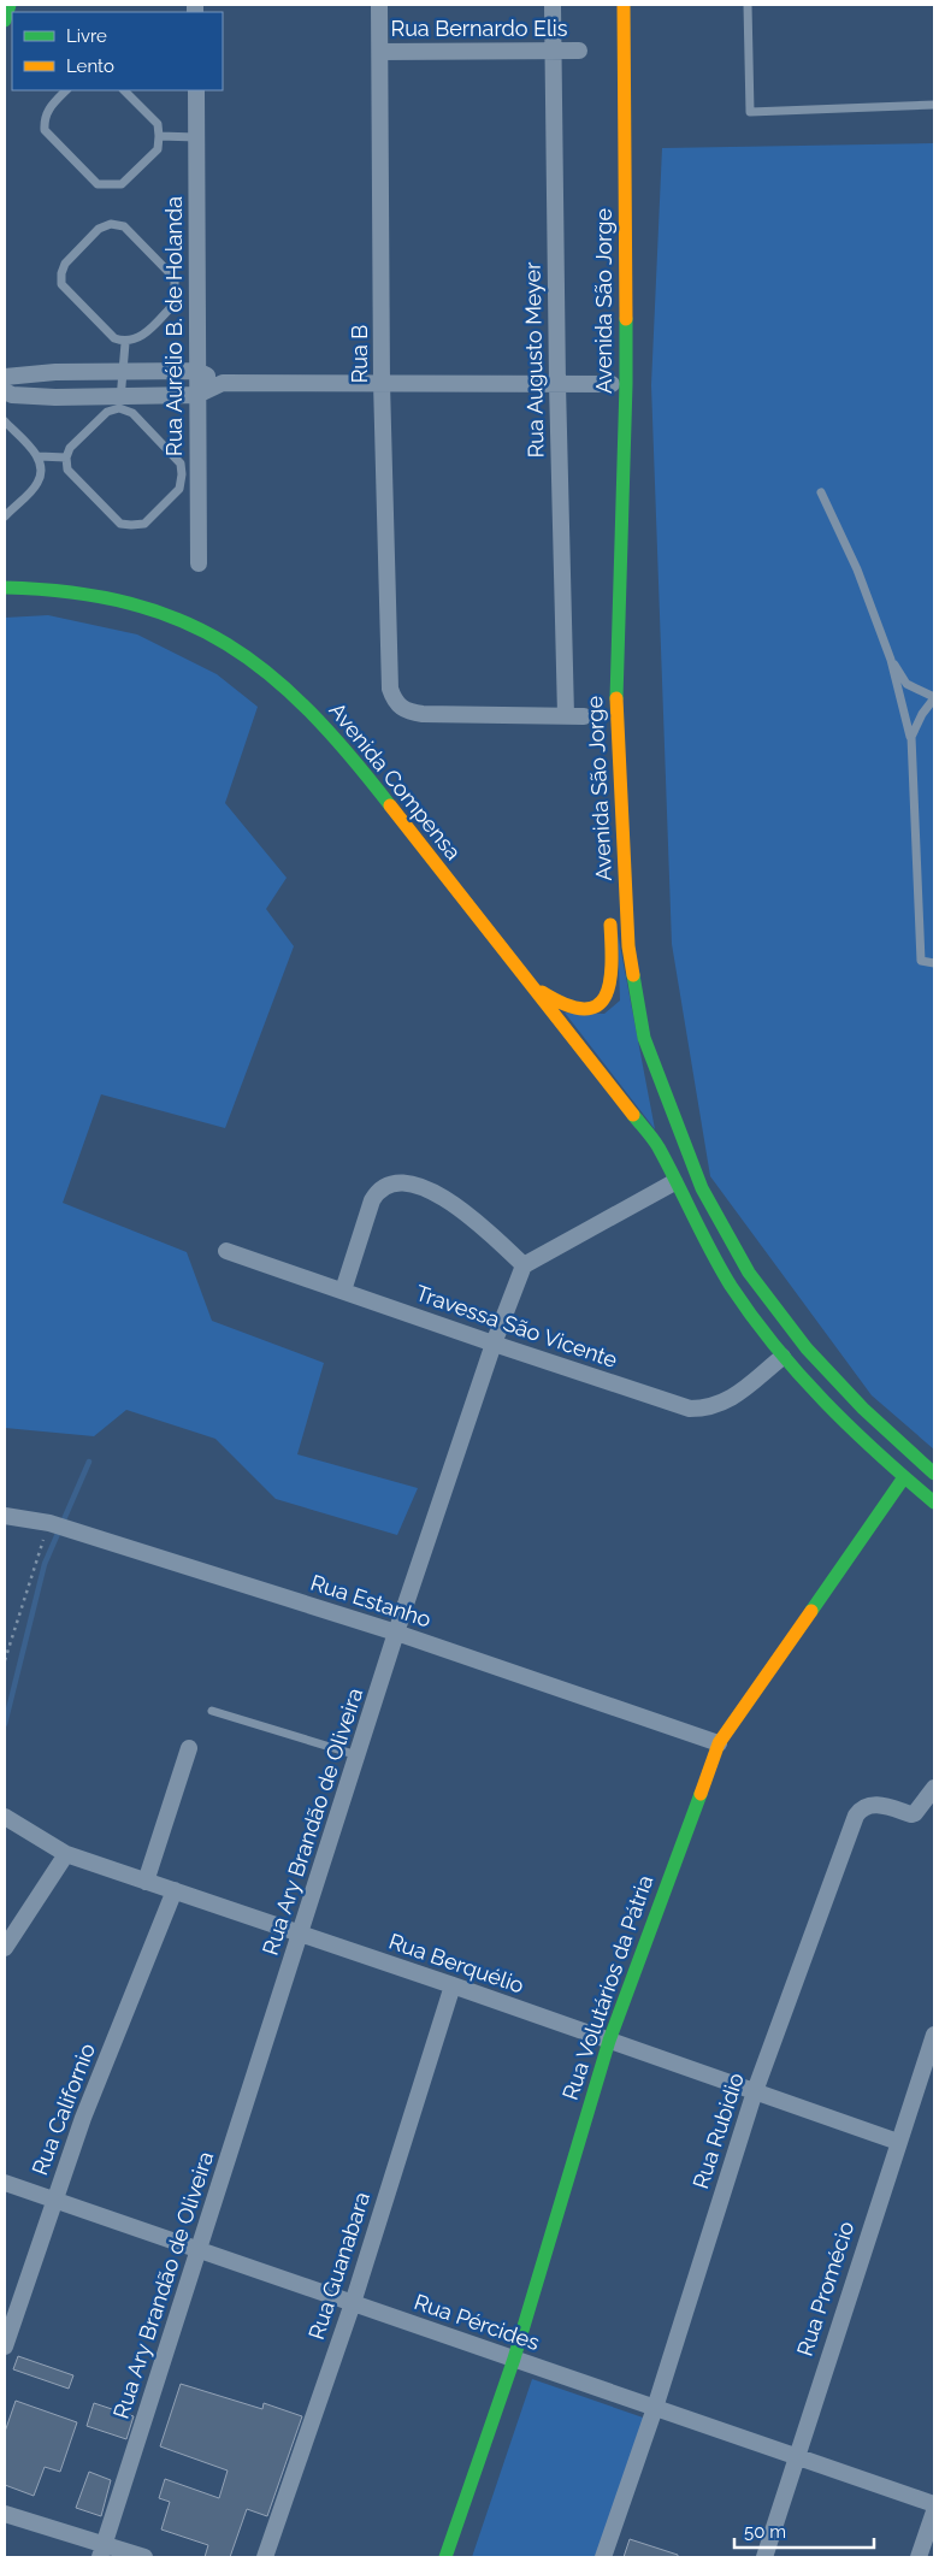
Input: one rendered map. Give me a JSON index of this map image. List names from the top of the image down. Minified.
{"streets":{"main road":["Avenida São Jorge","Avenida Compensa","Rua Volutários da Pátria"],"street":["Rua Bernardo Elis","Rua Aurélio B. de Holanda","Rua B","Rua Augusto Meyer","Travessa São Vicente","Rua Estanho","Rua Ary Brandão de Oliveira","Rua Berquélio","Rua Californio","Rua Rubidio","Rua Guanabara","Rua Promécio","Rua Pércides"]},"crossings":[["Rua Bernardo Elis","Rua B"],["Rua Bernardo Elis","Rua Augusto Meyer"],["Rua B","Rua Augusto Meyer"],["Travessa São Vicente","Rua Ary Brandão de Oliveira"],["Rua Estanho","Rua Ary Brandão de Oliveira"],["Rua Estanho","Rua Volutários da Pátria"],["Rua Ary Brandão de Oliveira","Rua Berquélio"],["Rua Ary Brandão de Oliveira","Rua Pércides"],["Rua Berquélio","Rua Volutários da Pátria"],["Rua Berquélio","Rua Californio"],["Rua Berquélio","Rua Rubidio"],["Rua Berquélio","Rua Guanabara"],["Rua Berquélio","Rua Promécio"],["Rua Volutários da Pátria","Rua Pércides"],["Rua Californio","Rua Pércides"],["Rua Rubidio","Rua Pércides"],["Rua Guanabara","Rua Pércides"],["Rua Promécio","Rua Pércides"]],"legend":["Livre","Lento"],"scale_bar":"50 m"}
